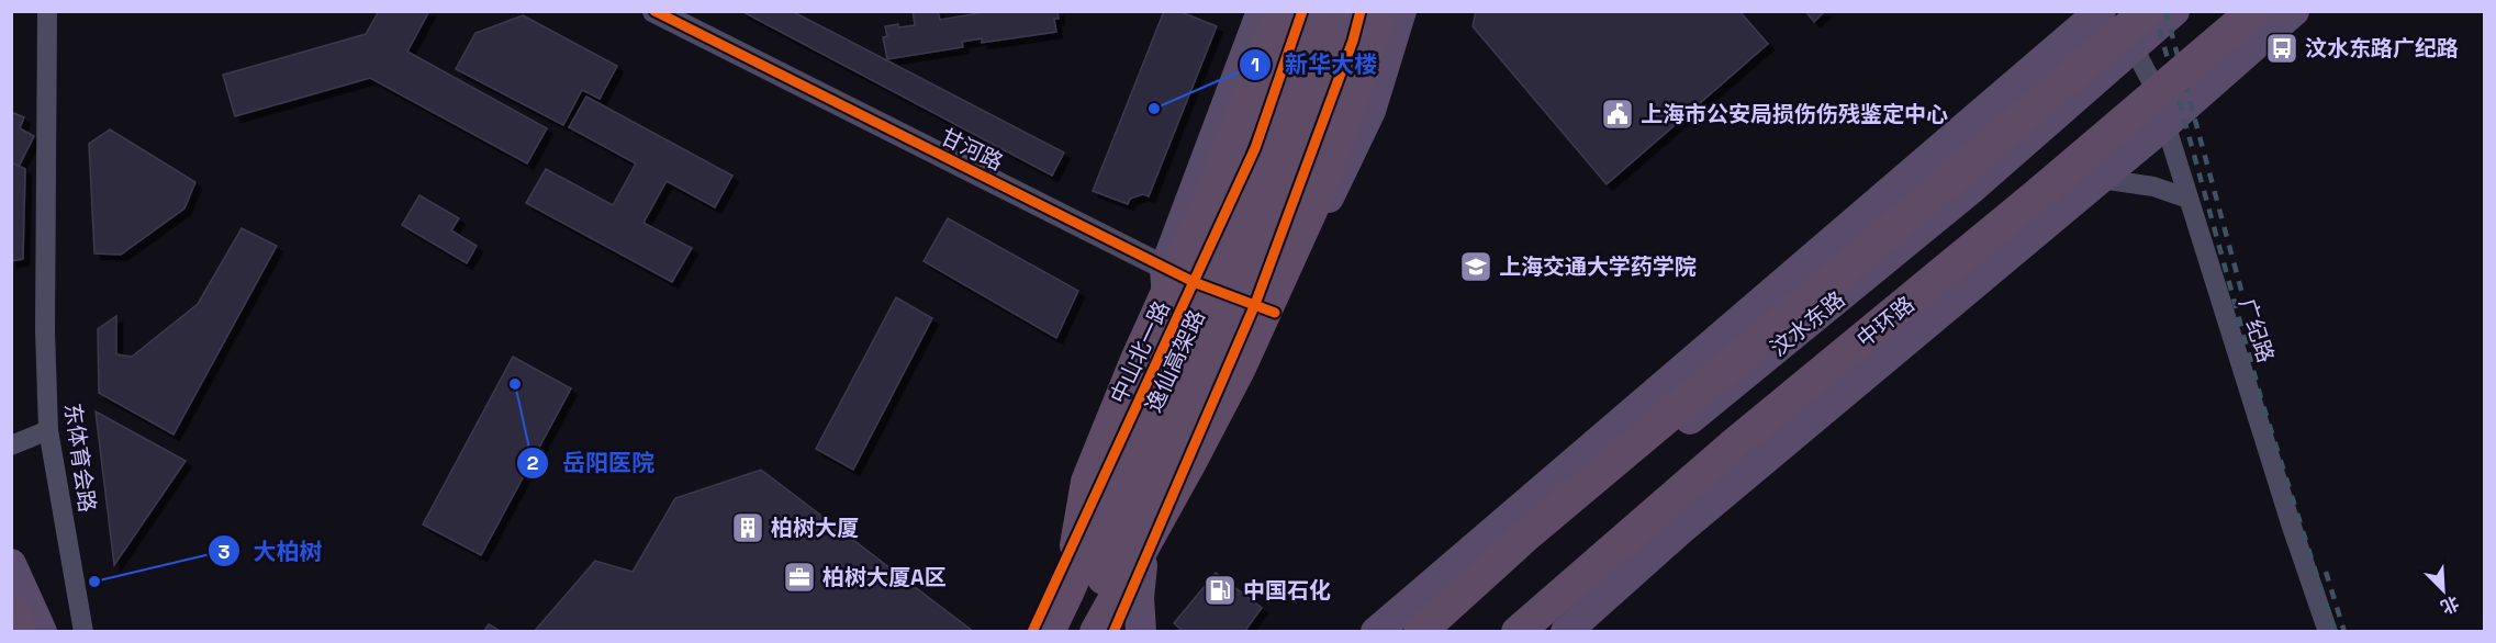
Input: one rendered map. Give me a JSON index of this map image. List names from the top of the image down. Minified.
{"streets":{"highway":["中环路","逸仙高架路"],"main road":["汶水东路","中山北一路"],"street":["甘河路","广纪路","东体育会路"]},"crossings":[["甘河路","中山北一路"],["中环路","汶水东路"],["汶水东路","广纪路"],["中山北一路","逸仙高架路"]],"places":{"bus stop":["汶水东路广纪路"],"other":["新华大楼","岳阳医院","大柏树"],"public building":["上海市公安局损伤伤残鉴定中心"],"school or university":["上海交通大学药学院"],"building":["柏树大厦"],"office":["柏树大厦A区"],"fuel station":["中国石化"]},"north":"bottom right"}
